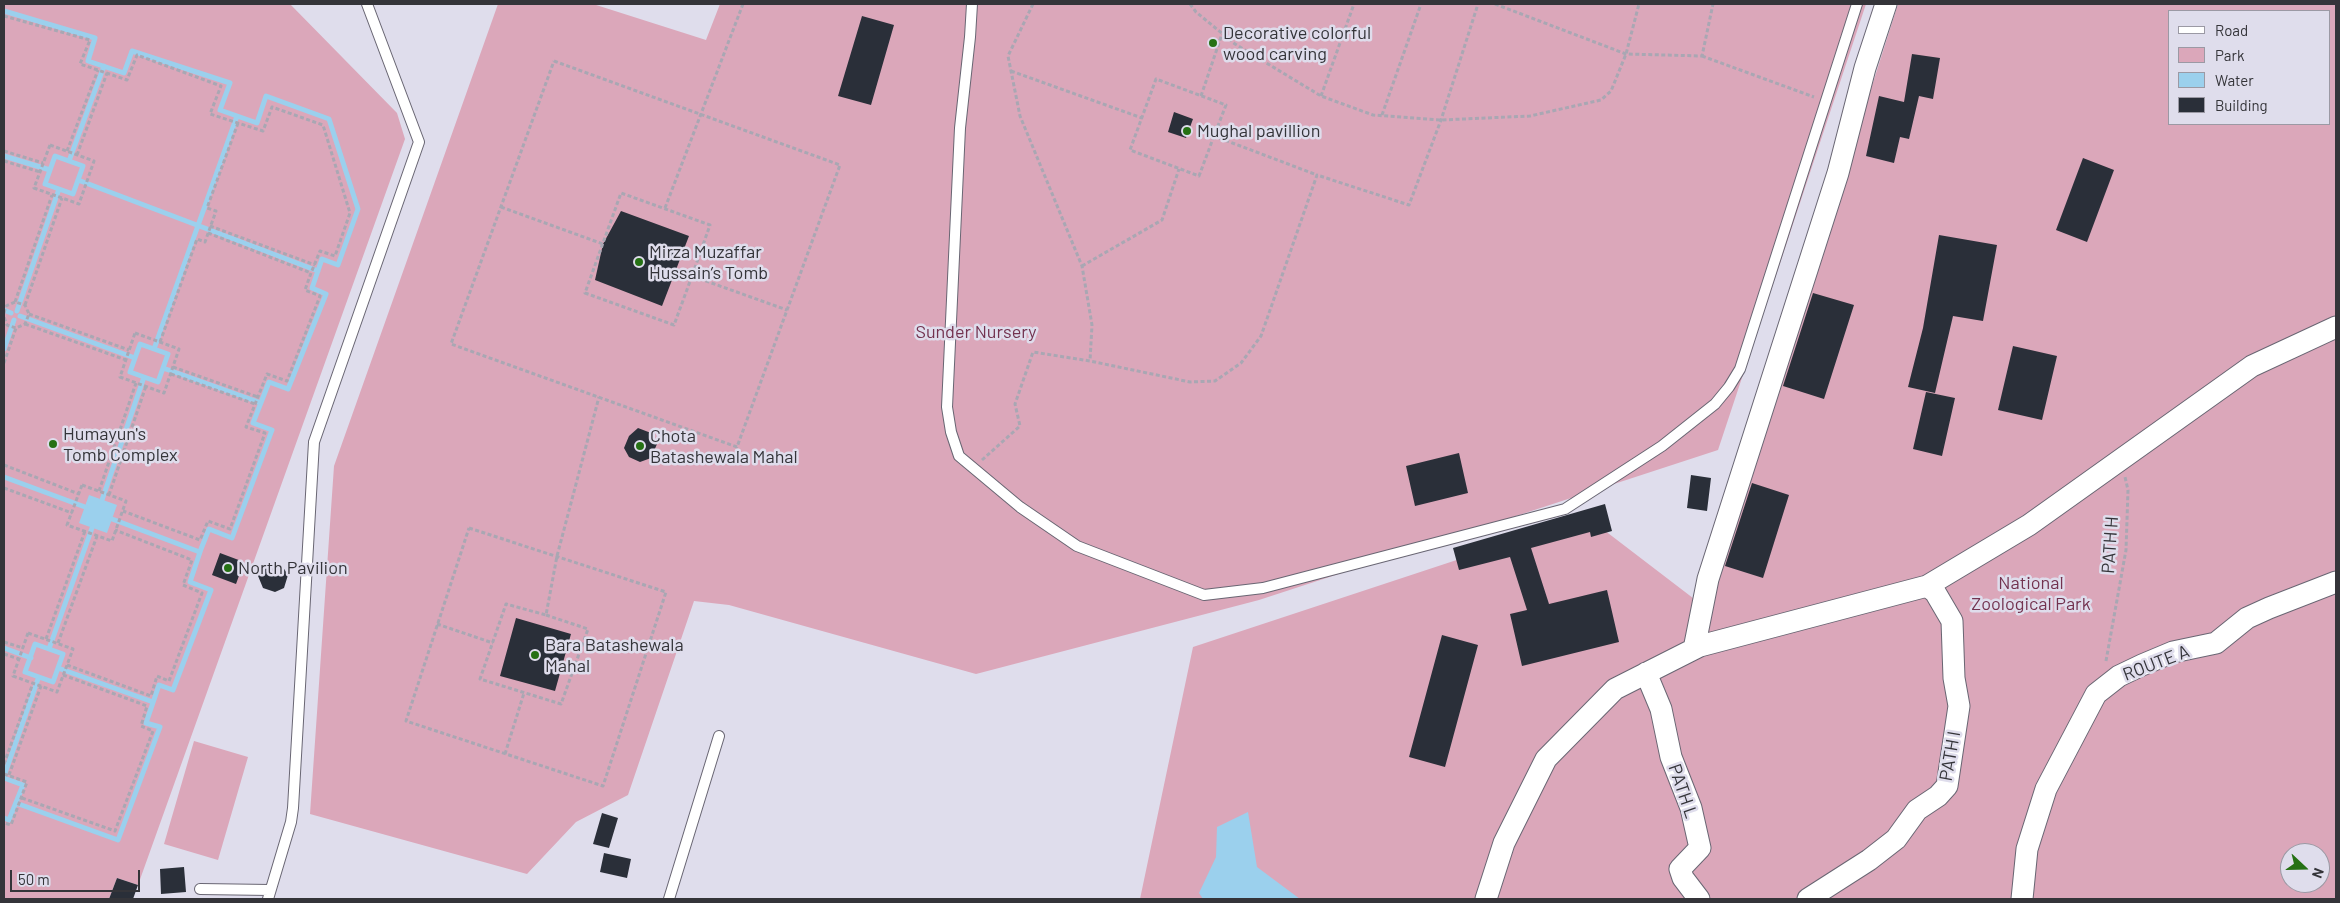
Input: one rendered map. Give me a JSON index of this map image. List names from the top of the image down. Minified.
{"streets":{"street":["ROUTE A","PATH I","PATH L"],"path":["PATH H"]},"crossings":[["PATH H","ROUTE A"]],"parks":["Sunder Nursery","National Zoological Park"],"places":["Decorative colorful wood carving","Mughal pavillion","Mirza Muzaffar Hussain’s Tomb","Humayun's Tomb Complex","Chota Batashewala Mahal","North Pavilion","Bara Batashewala Mahal"],"legend":["Road","Park","Water","Building"],"scale_bar":"50 m","north":"right"}
